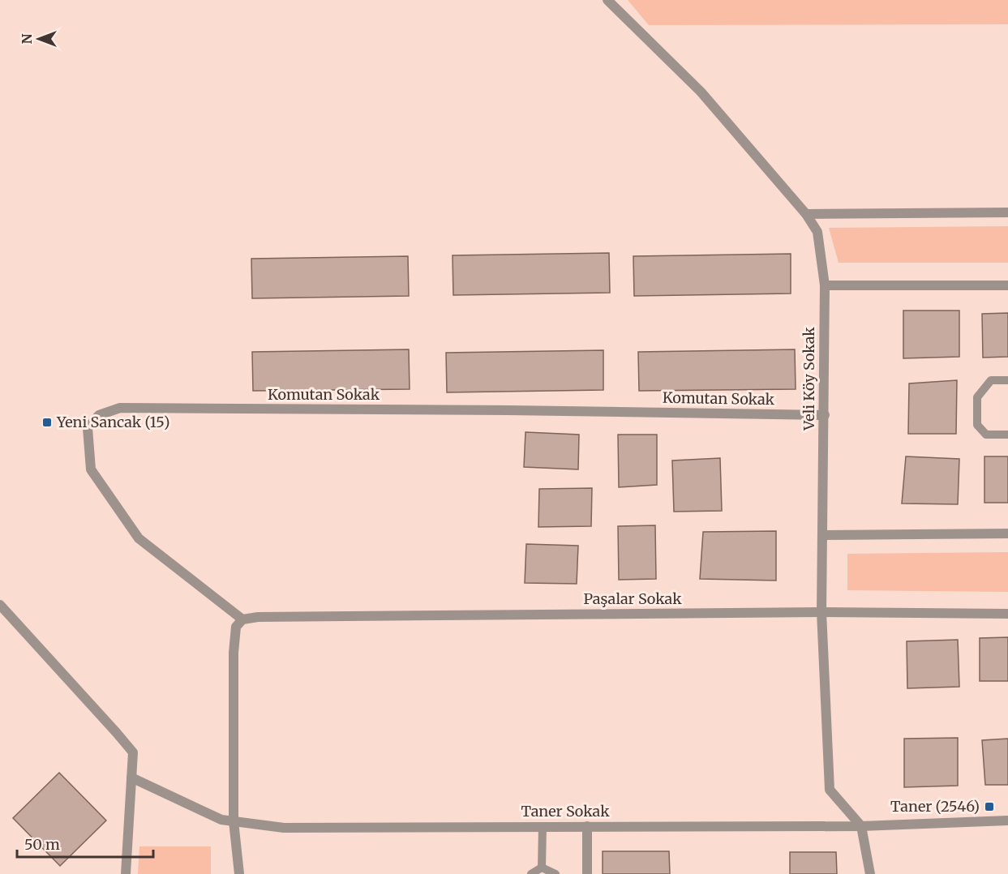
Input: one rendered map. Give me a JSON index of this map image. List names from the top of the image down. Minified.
{"streets":{"street":["Veli Köy Sokak","Komutan Sokak","Paşalar Sokak","Taner Sokak"]},"crossings":[["Veli Köy Sokak","Komutan Sokak"],["Veli Köy Sokak","Paşalar Sokak"],["Veli Köy Sokak","Taner Sokak"],["Komutan Sokak","Paşalar Sokak"]],"places":{"transit":["Yeni Sancak (15)","Taner (2546)"]},"scale_bar":"50 m","north":"left"}
